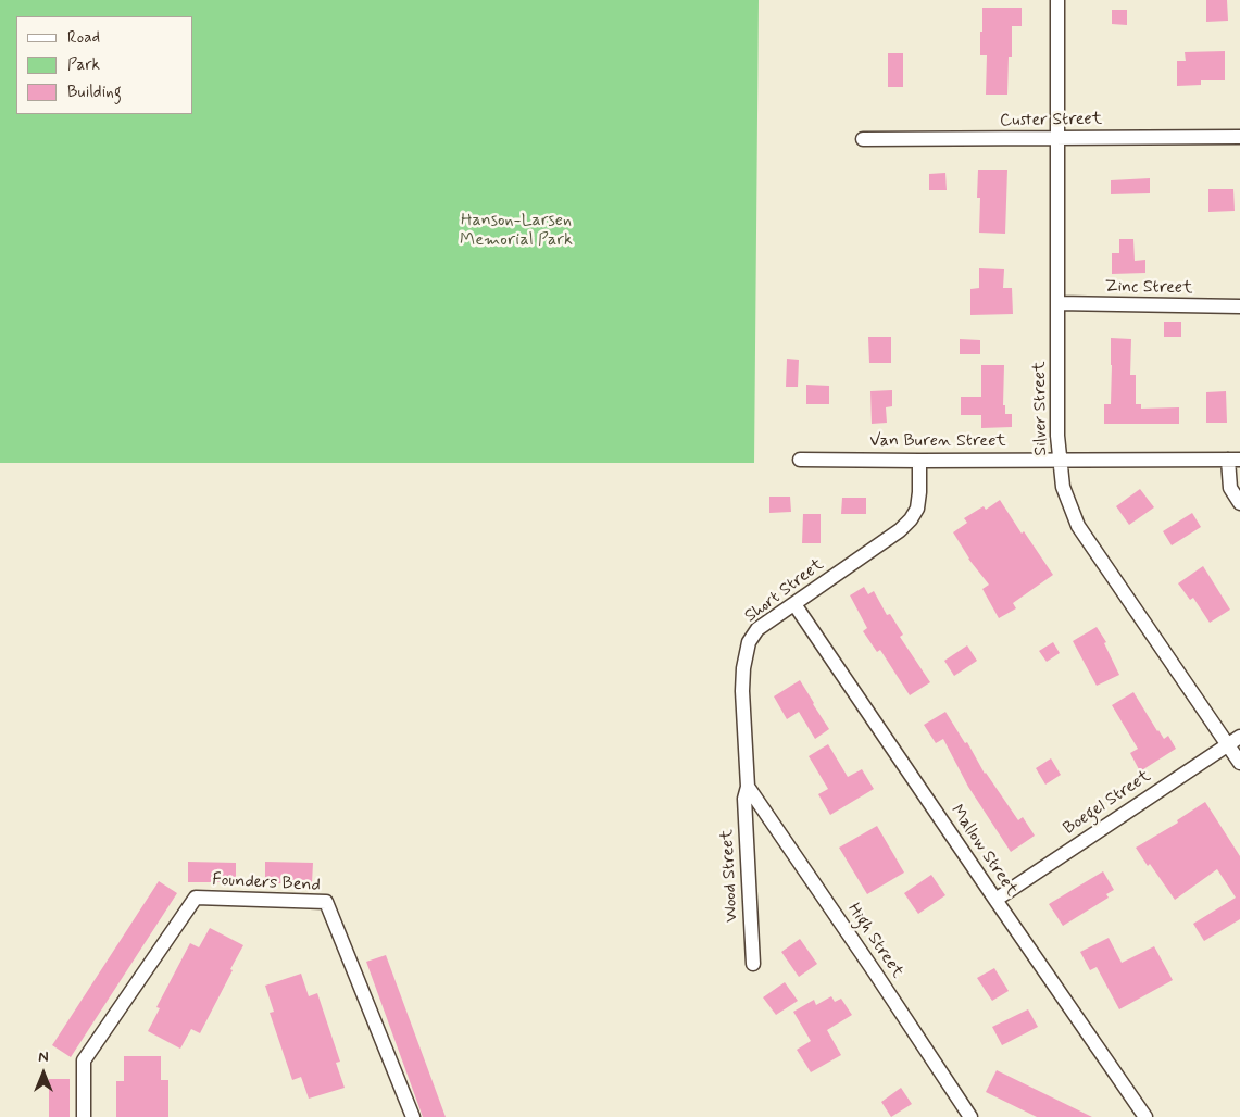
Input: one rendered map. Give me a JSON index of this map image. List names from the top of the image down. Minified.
{"streets":{"street":["Custer Street","Zinc Street","Silver Street","Van Buren Street","Short Street","Boegel Street","Mallow Street","Wood Street","Founders Bend","High Street"]},"crossings":[["Custer Street","Silver Street"],["Zinc Street","Silver Street"],["Silver Street","Van Buren Street"],["Silver Street","Boegel Street"],["Van Buren Street","Short Street"],["Short Street","Mallow Street"],["Short Street","Wood Street"],["Short Street","High Street"],["Boegel Street","Mallow Street"],["Wood Street","High Street"]],"parks":["Hanson-Larsen Memorial Park"],"legend":["Road","Park","Building"],"north":"top"}
